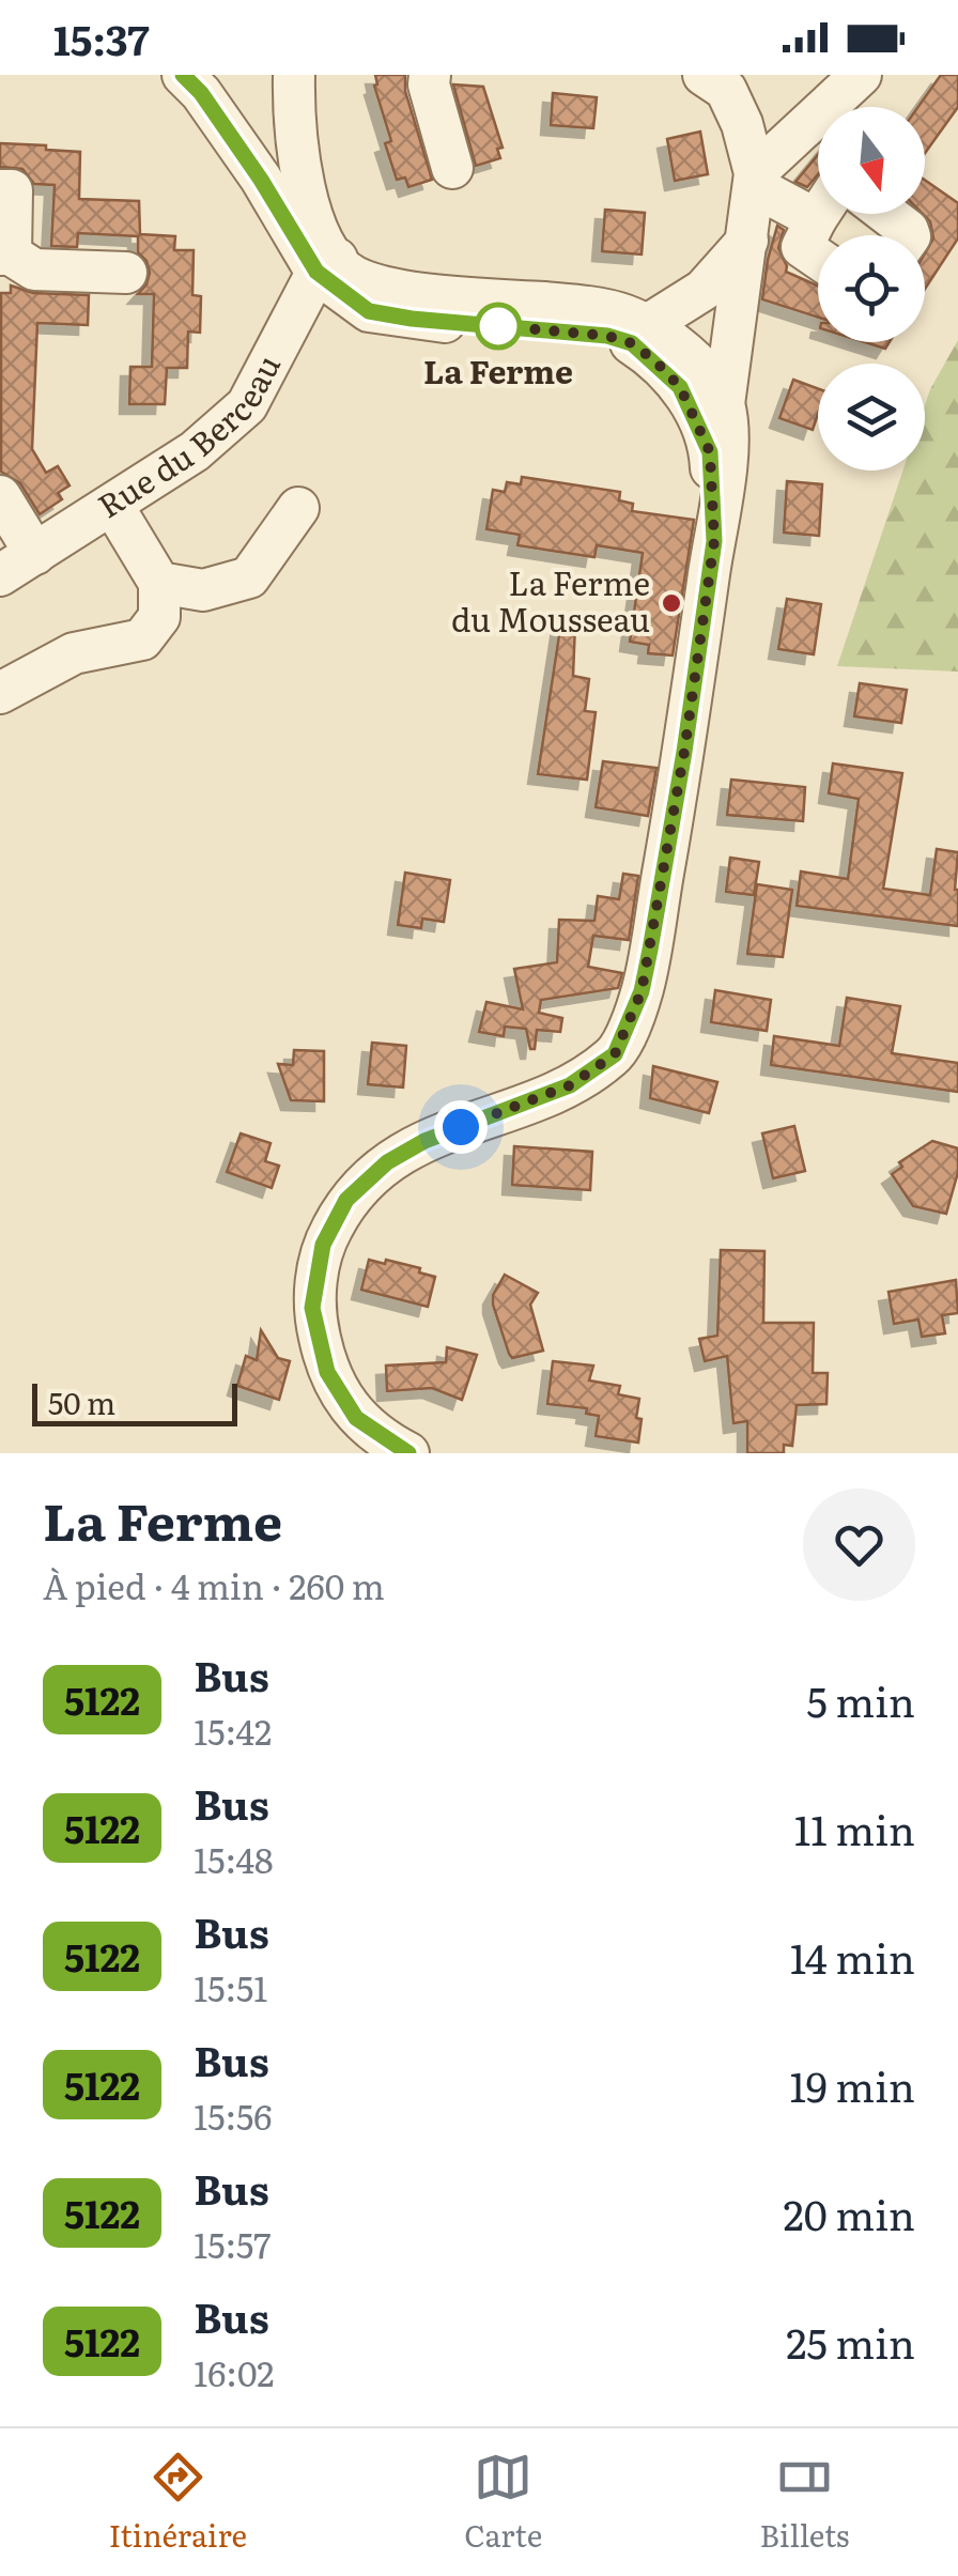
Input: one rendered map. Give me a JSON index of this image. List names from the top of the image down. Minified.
{"streets":{"street":["Rue du Berceau"]},"places":["La Ferme","La Ferme du Mousseau"],"lines":["bus line 5122"],"scale_bar":"50 m","north":"bottom","page":{"status":"15:37","scale":"50 m","heading":["La Ferme","À pied · 4 min · 260 m"],"list":[{"mark":"5122","name":"Bus","note":"15:42","value":"5 min"},{"mark":"5122","name":"Bus","note":"15:48","value":"11 min"},{"mark":"5122","name":"Bus","note":"15:51","value":"14 min"},{"mark":"5122","name":"Bus","note":"15:56","value":"19 min"},{"mark":"5122","name":"Bus","note":"15:57","value":"20 min"},{"mark":"5122","name":"Bus","note":"16:02","value":"25 min"}],"tabs":["Itinéraire","Carte","Billets"]}}
